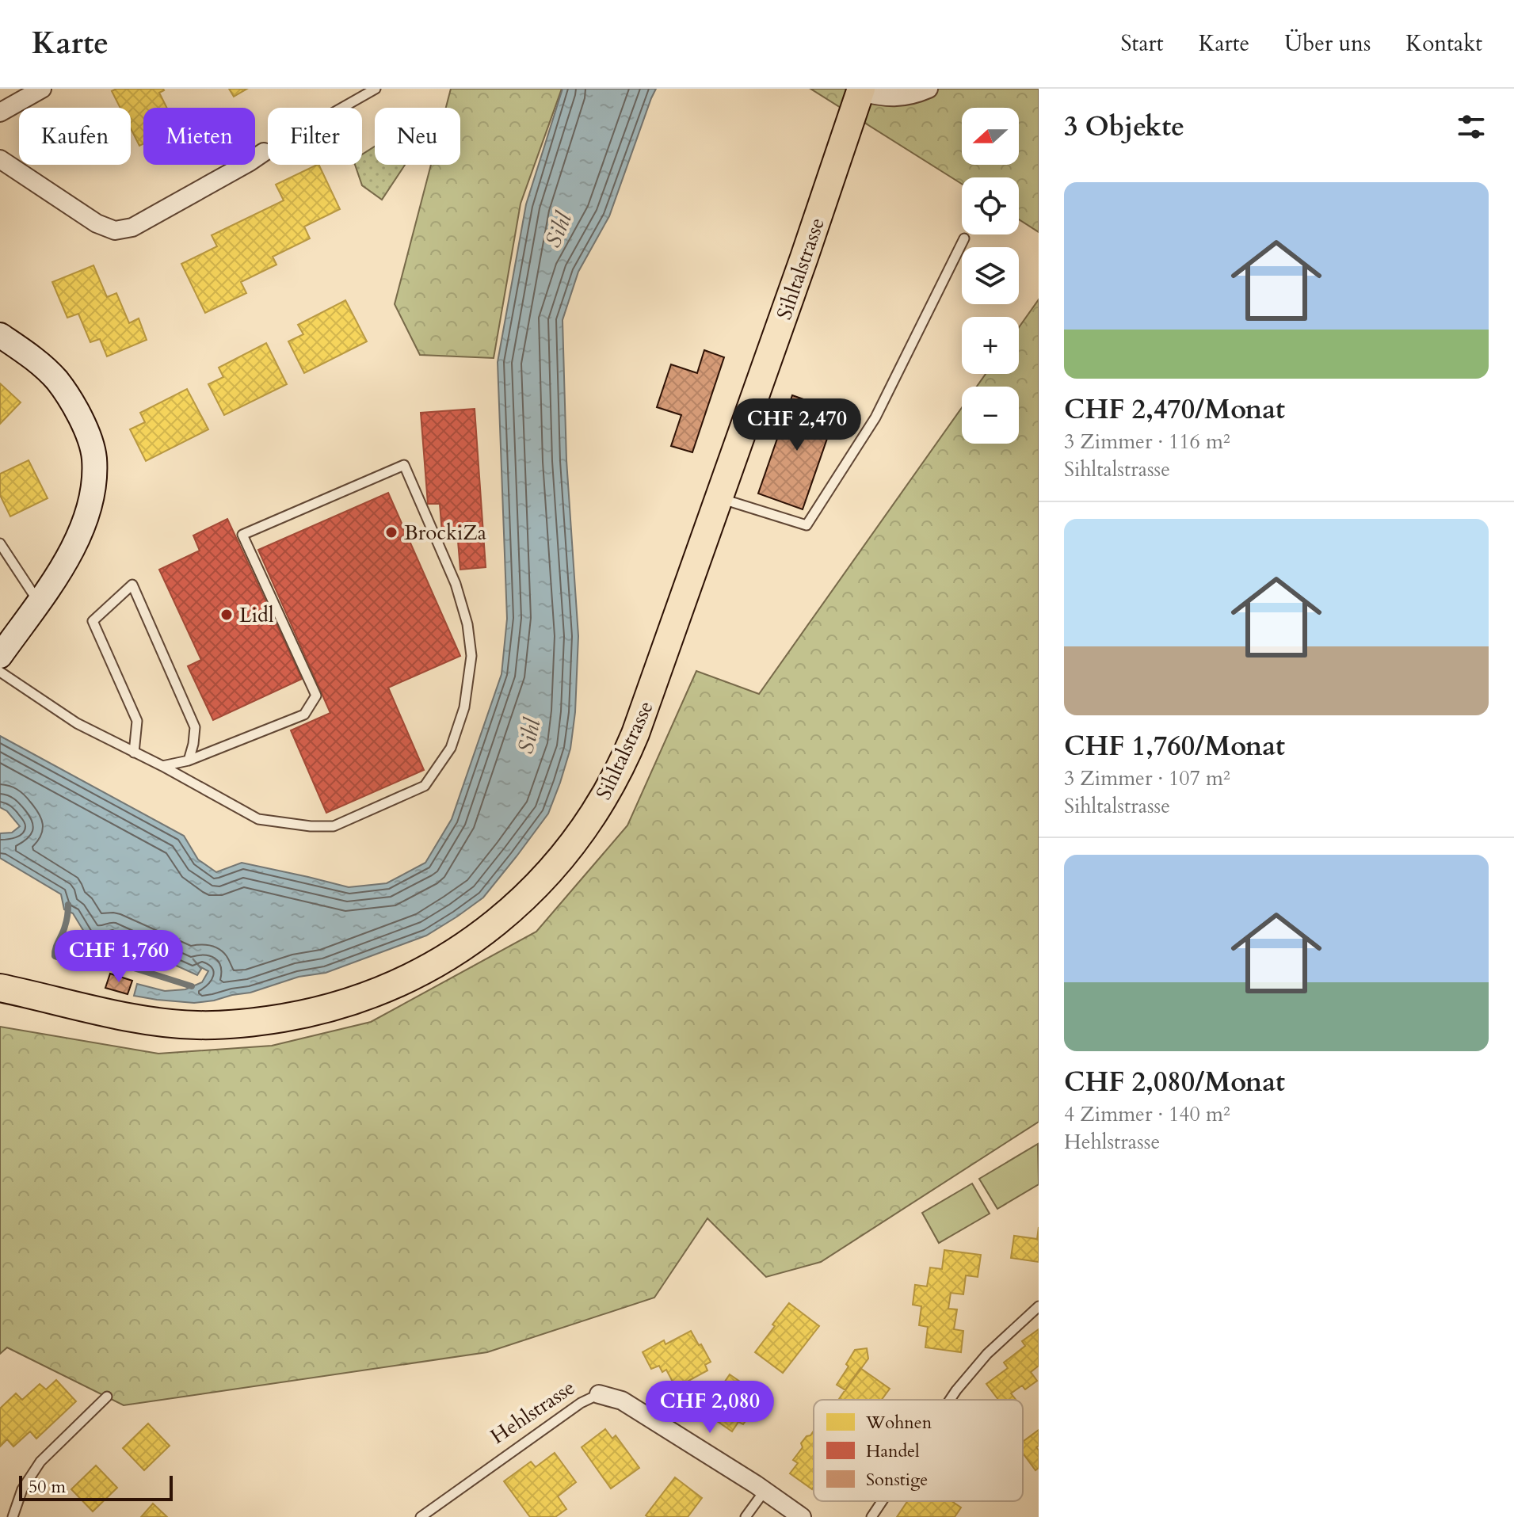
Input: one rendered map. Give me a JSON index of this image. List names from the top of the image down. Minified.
{"streets":{"main road":["Sihltalstrasse"],"street":["Hehlstrasse"]},"water":["Sihl"],"places":["BrockiZa","Lidl"],"legend":["Wohnen","Handel","Sonstige"],"scale_bar":"50 m","north":"left","page":{"header":"Karte","nav":["Start","Karte","Über uns","Kontakt"],"heading":"3 Objekte","map_buttons":["+","−"],"chip":["Kaufen","Mieten","Filter","Neu"],"list":[{"name":"CHF 2,470/Monat","note":"3 Zimmer · 116 m² · Sihltalstrasse"},{"name":"CHF 1,760/Monat","note":"3 Zimmer · 107 m² · Sihltalstrasse"},{"name":"CHF 2,080/Monat","note":"4 Zimmer · 140 m² · Hehlstrasse"}],"price":["CHF 2,470","CHF 1,760","CHF 2,080"],"scale":"50 m"}}
